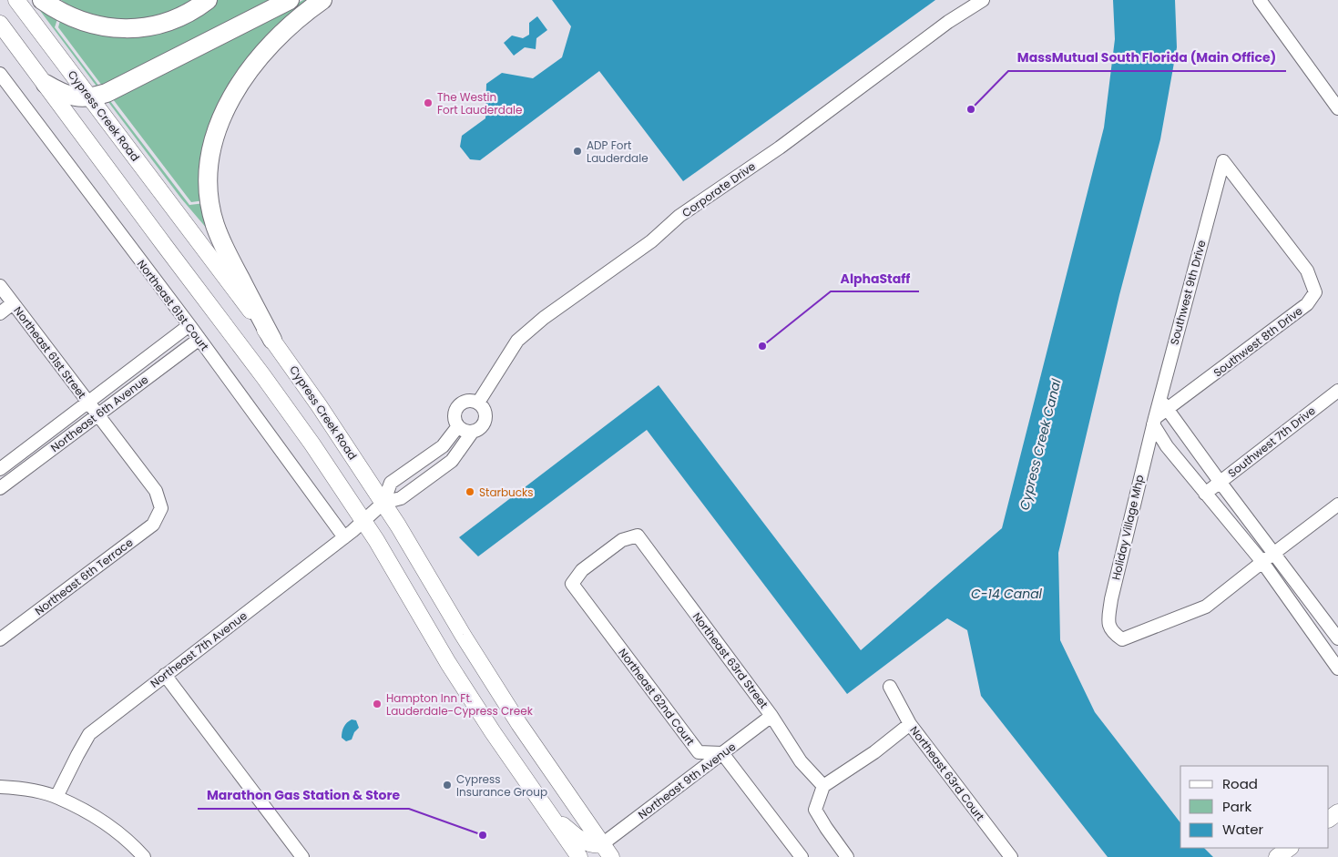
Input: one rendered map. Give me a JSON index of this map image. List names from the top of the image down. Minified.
{"streets":{"main road":["Cypress Creek Road"],"street":["Corporate Drive","Southwest 9th Drive","Northeast 61st Court","Southwest 8th Drive","Northeast 61st Street","Northeast 6th Avenue","Southwest 7th Drive","Holiday Village Mhp","Northeast 6th Terrace","Northeast 7th Avenue","Northeast 63rd Street","Northeast 62nd Court","Northeast 63rd Court","Northeast 9th Avenue"]},"crossings":[["Cypress Creek Road","Northeast 9th Avenue"],["Southwest 9th Drive","Southwest 8th Drive"],["Southwest 9th Drive","Holiday Village Mhp"],["Northeast 61st Court","Northeast 6th Avenue"],["Northeast 61st Court","Northeast 7th Avenue"],["Northeast 61st Street","Northeast 6th Avenue"],["Northeast 61st Street","Northeast 6th Terrace"],["Northeast 63rd Street","Northeast 62nd Court"],["Northeast 63rd Street","Northeast 9th Avenue"],["Northeast 62nd Court","Northeast 9th Avenue"]],"water":["Cypress Creek Canal","C-14 Canal"],"places":["The Westin Fort Lauderdale","MassMutual South Florida (Main Office)","ADP Fort Lauderdale","AlphaStaff","Starbucks","Hampton Inn Ft. Lauderdale-Cypress Creek","Cypress Insurance Group","Marathon Gas Station & Store"],"legend":["Road","Park","Water"]}
